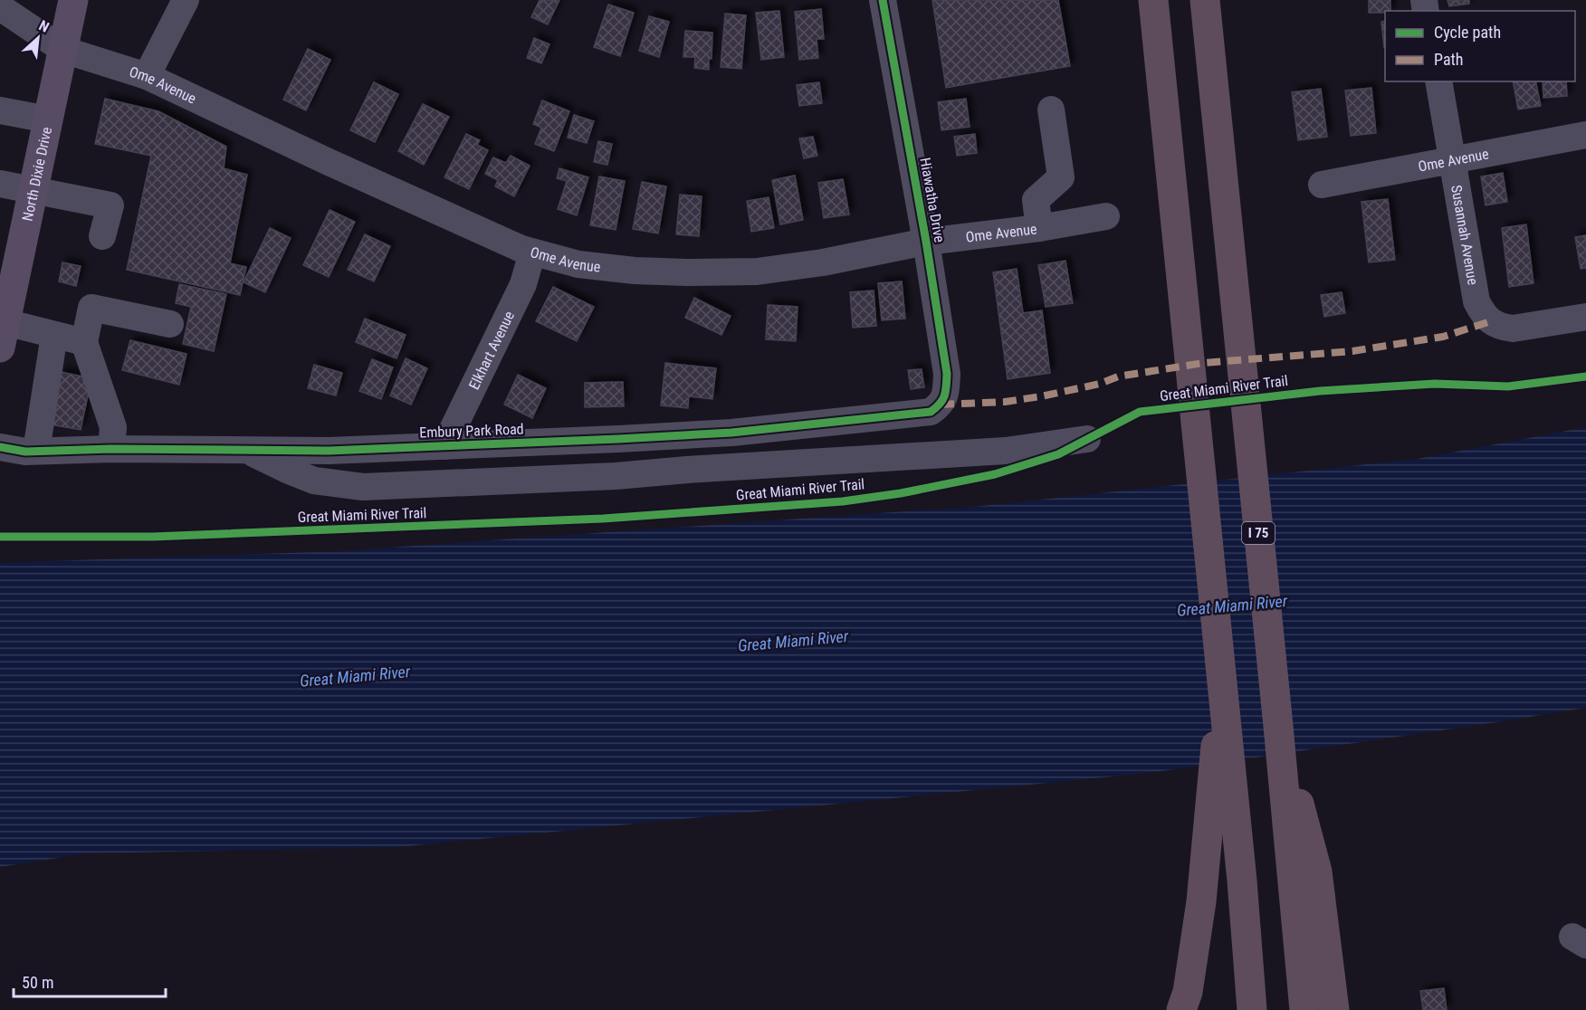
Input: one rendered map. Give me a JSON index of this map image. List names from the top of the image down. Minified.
{"streets":{"highway":["I 75"],"main road":["North Dixie Drive"],"street":["Ome Avenue","Hiawatha Drive","Susannah Avenue","Elkhart Avenue","Embury Park Road"],"cycle path":["Great Miami River Trail"]},"crossings":[["Ome Avenue","North Dixie Drive"],["Ome Avenue","Hiawatha Drive"],["Ome Avenue","Susannah Avenue"],["Ome Avenue","Elkhart Avenue"],["Hiawatha Drive","Embury Park Road"],["Elkhart Avenue","Embury Park Road"]],"water":["Great Miami River"],"legend":["Cycle path","Path"],"scale_bar":"50 m","north":"top right"}
